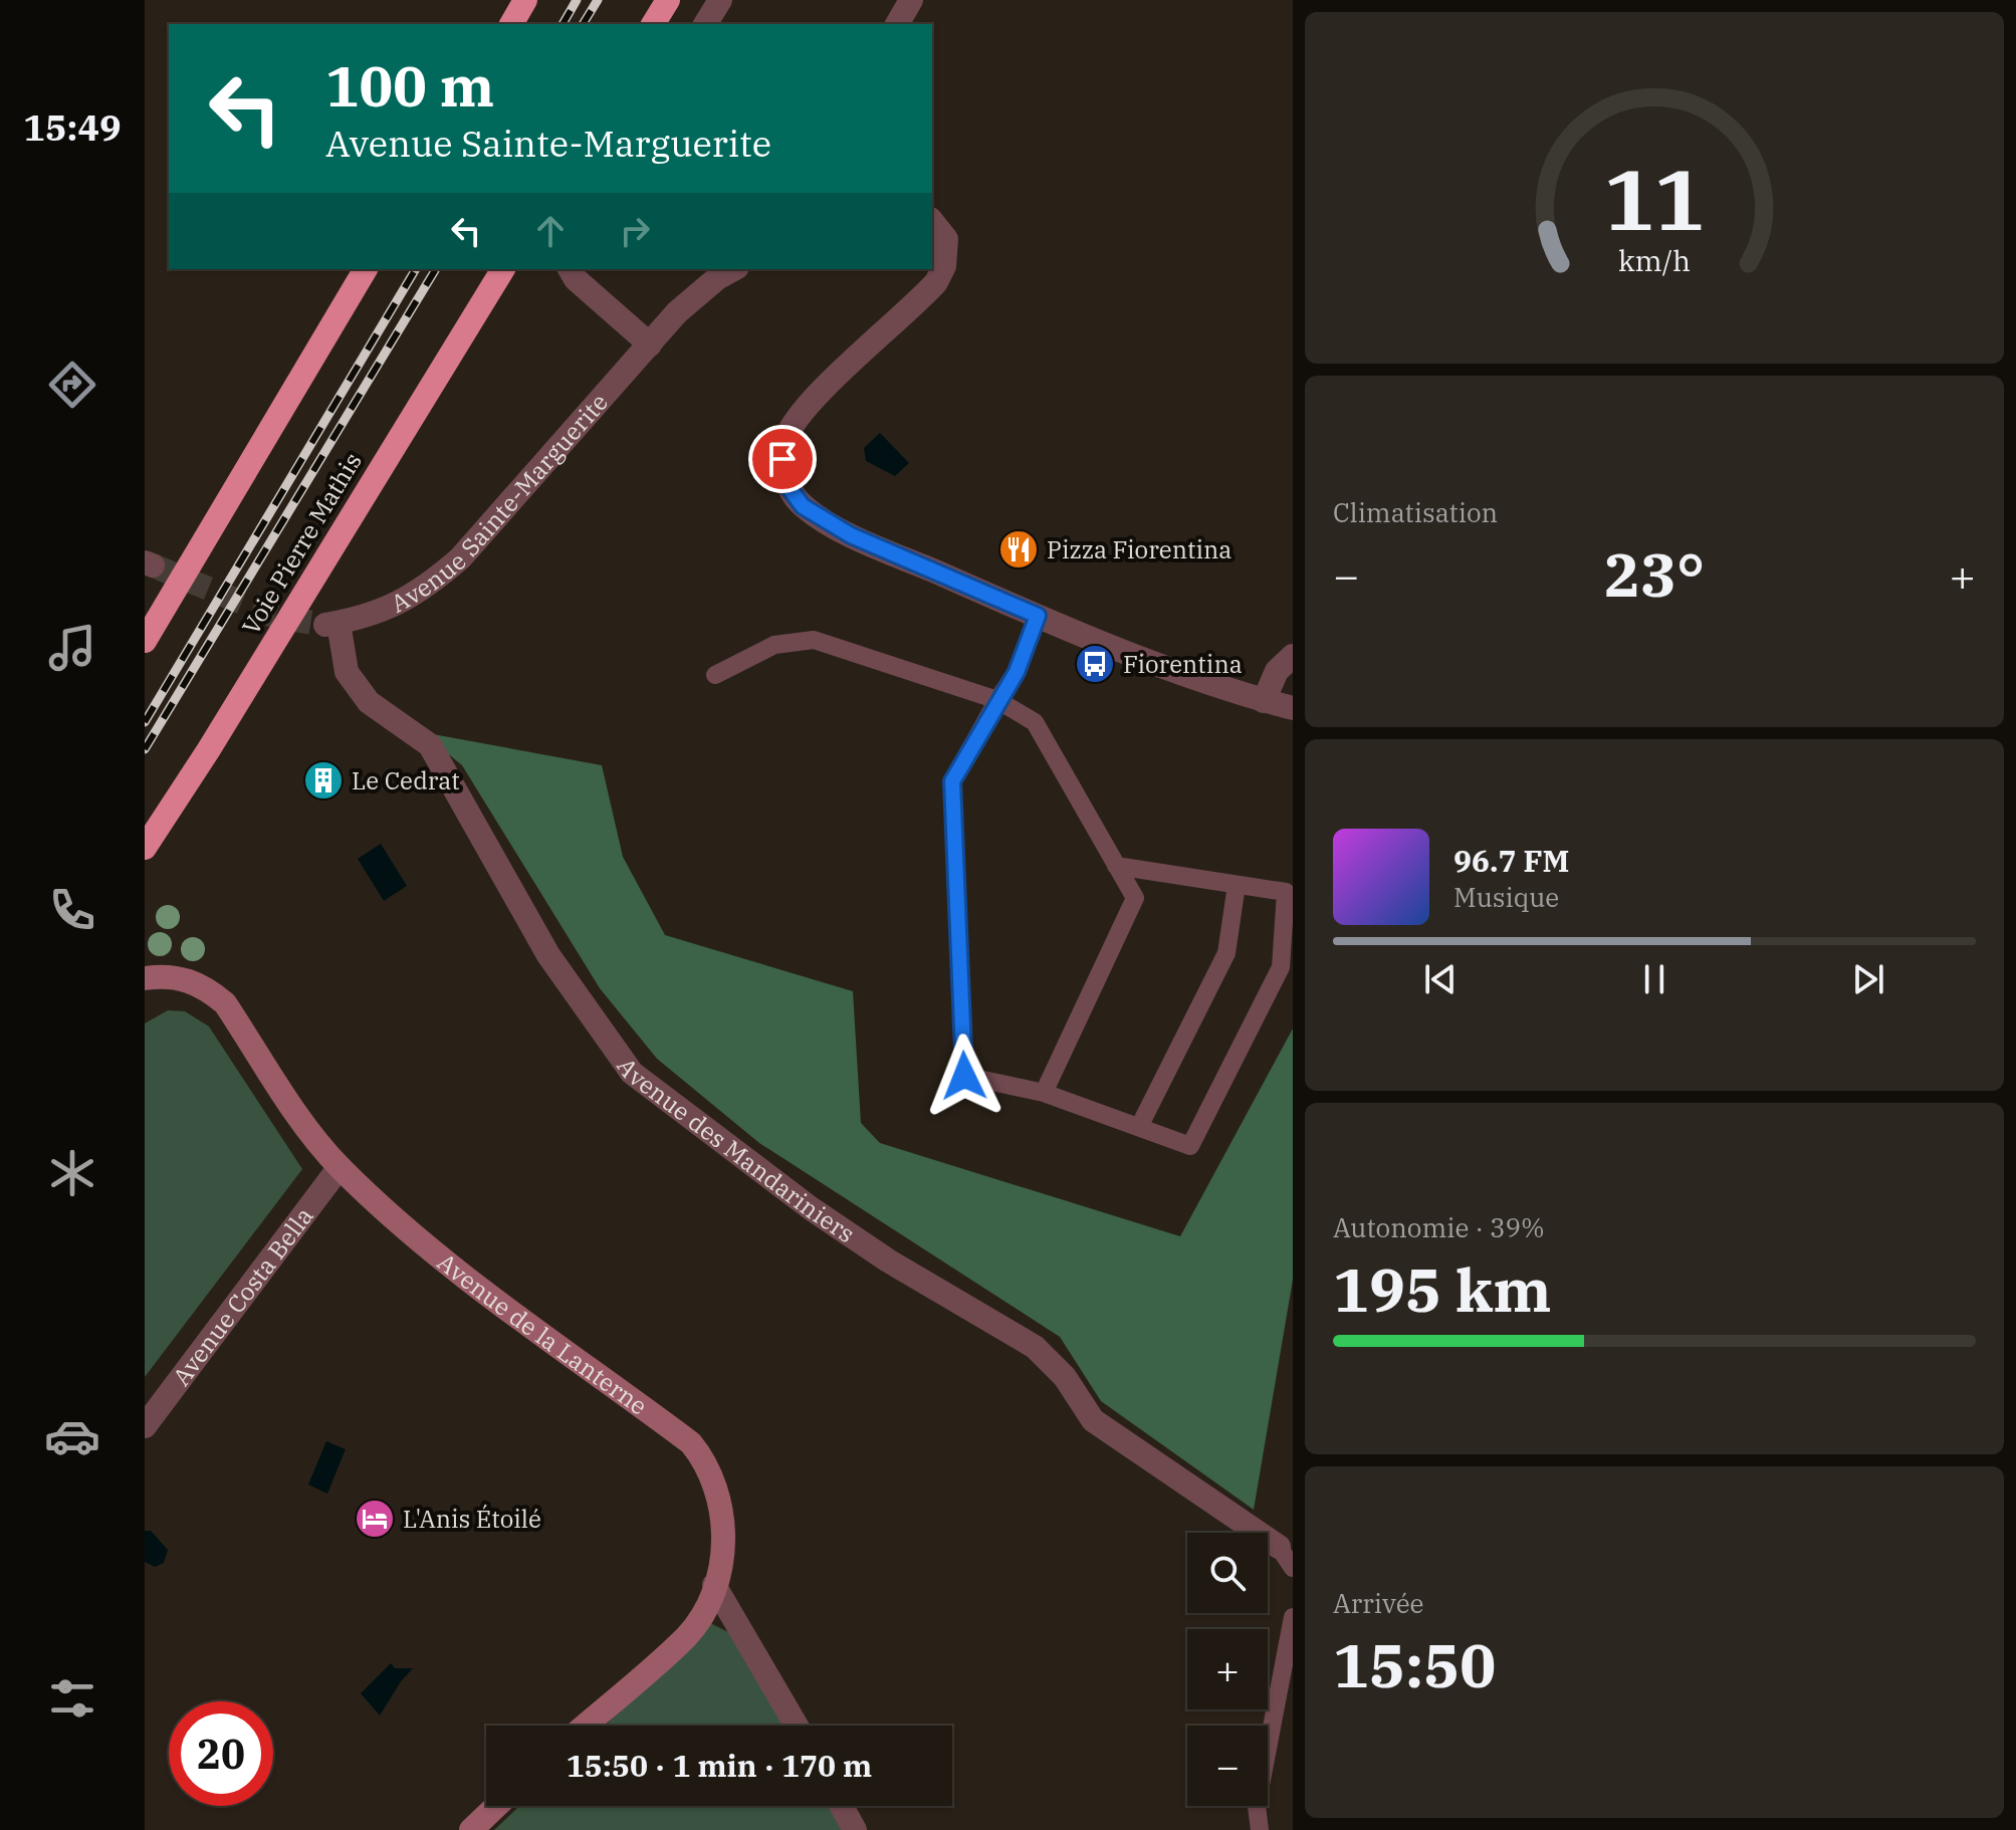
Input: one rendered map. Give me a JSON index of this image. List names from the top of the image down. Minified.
{"streets":{"highway":["Voie Pierre Mathis"],"street":["Avenue Sainte-Marguerite","Avenue des Mandariniers","Avenue Costa Bella","Avenue de la Lanterne"]},"crossings":[["Avenue Sainte-Marguerite","Avenue des Mandariniers"],["Avenue Costa Bella","Avenue de la Lanterne"]],"places":{"restaurant":["Pizza Fiorentina"],"bus stop":["Fiorentina"],"building":["Le Cedrat"],"hotel":["L'Anis Étoilé"]},"page":{"tabs":"15:49","turn":["100 m","Avenue Sainte-Marguerite"],"tile":["Climatisation",["Autonomie · 39%","195 km"],["Arrivée","15:50"]],"heat":["−","23°","+"],"song":["96.7 FM","Musique"],"map_buttons":["+","−"],"limit":"20","trip":"15:50 · 1 min · 170 m","gauge":["11","km/h"]}}
